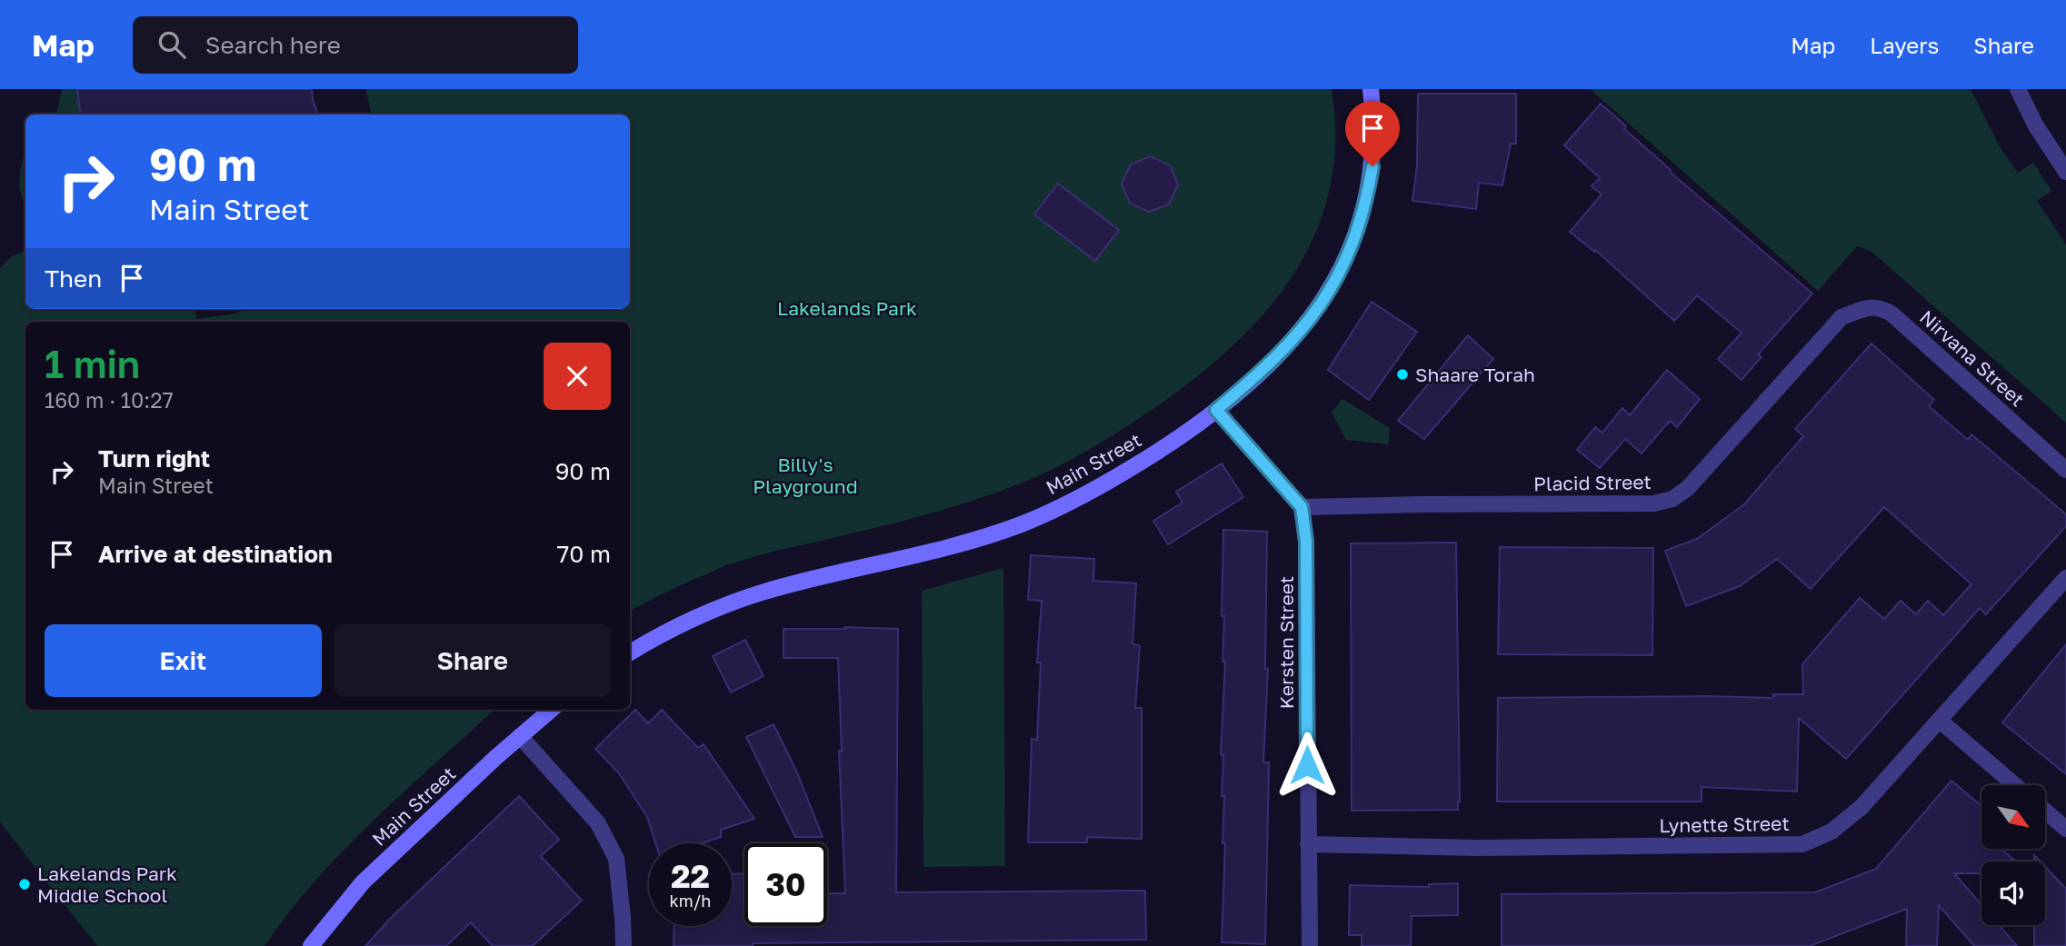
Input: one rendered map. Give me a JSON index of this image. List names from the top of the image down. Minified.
{"streets":{"street":["Nirvana Street","Main Street","Placid Street","Kersten Street","Lynette Street"]},"crossings":[["Nirvana Street","Placid Street"],["Placid Street","Kersten Street"],["Kersten Street","Lynette Street"]],"parks":["Lakelands Park","Billy's Playground"],"places":["Shaare Torah","Lakelands Park Middle School"],"north":"bottom right","page":{"header":"Map","search":"Search here","nav":["Map","Layers","Share"],"turn":["90 m","Main Street"],"then":"Then","heading":["1 min","160 m · 10:27"],"list":[{"name":"Turn right","note":"Main Street","value":"90 m"},{"name":"Arrive at destination","value":"70 m"}],"buttons":["Exit","Share"],"speed":"22 km/h","limit":"30"}}
